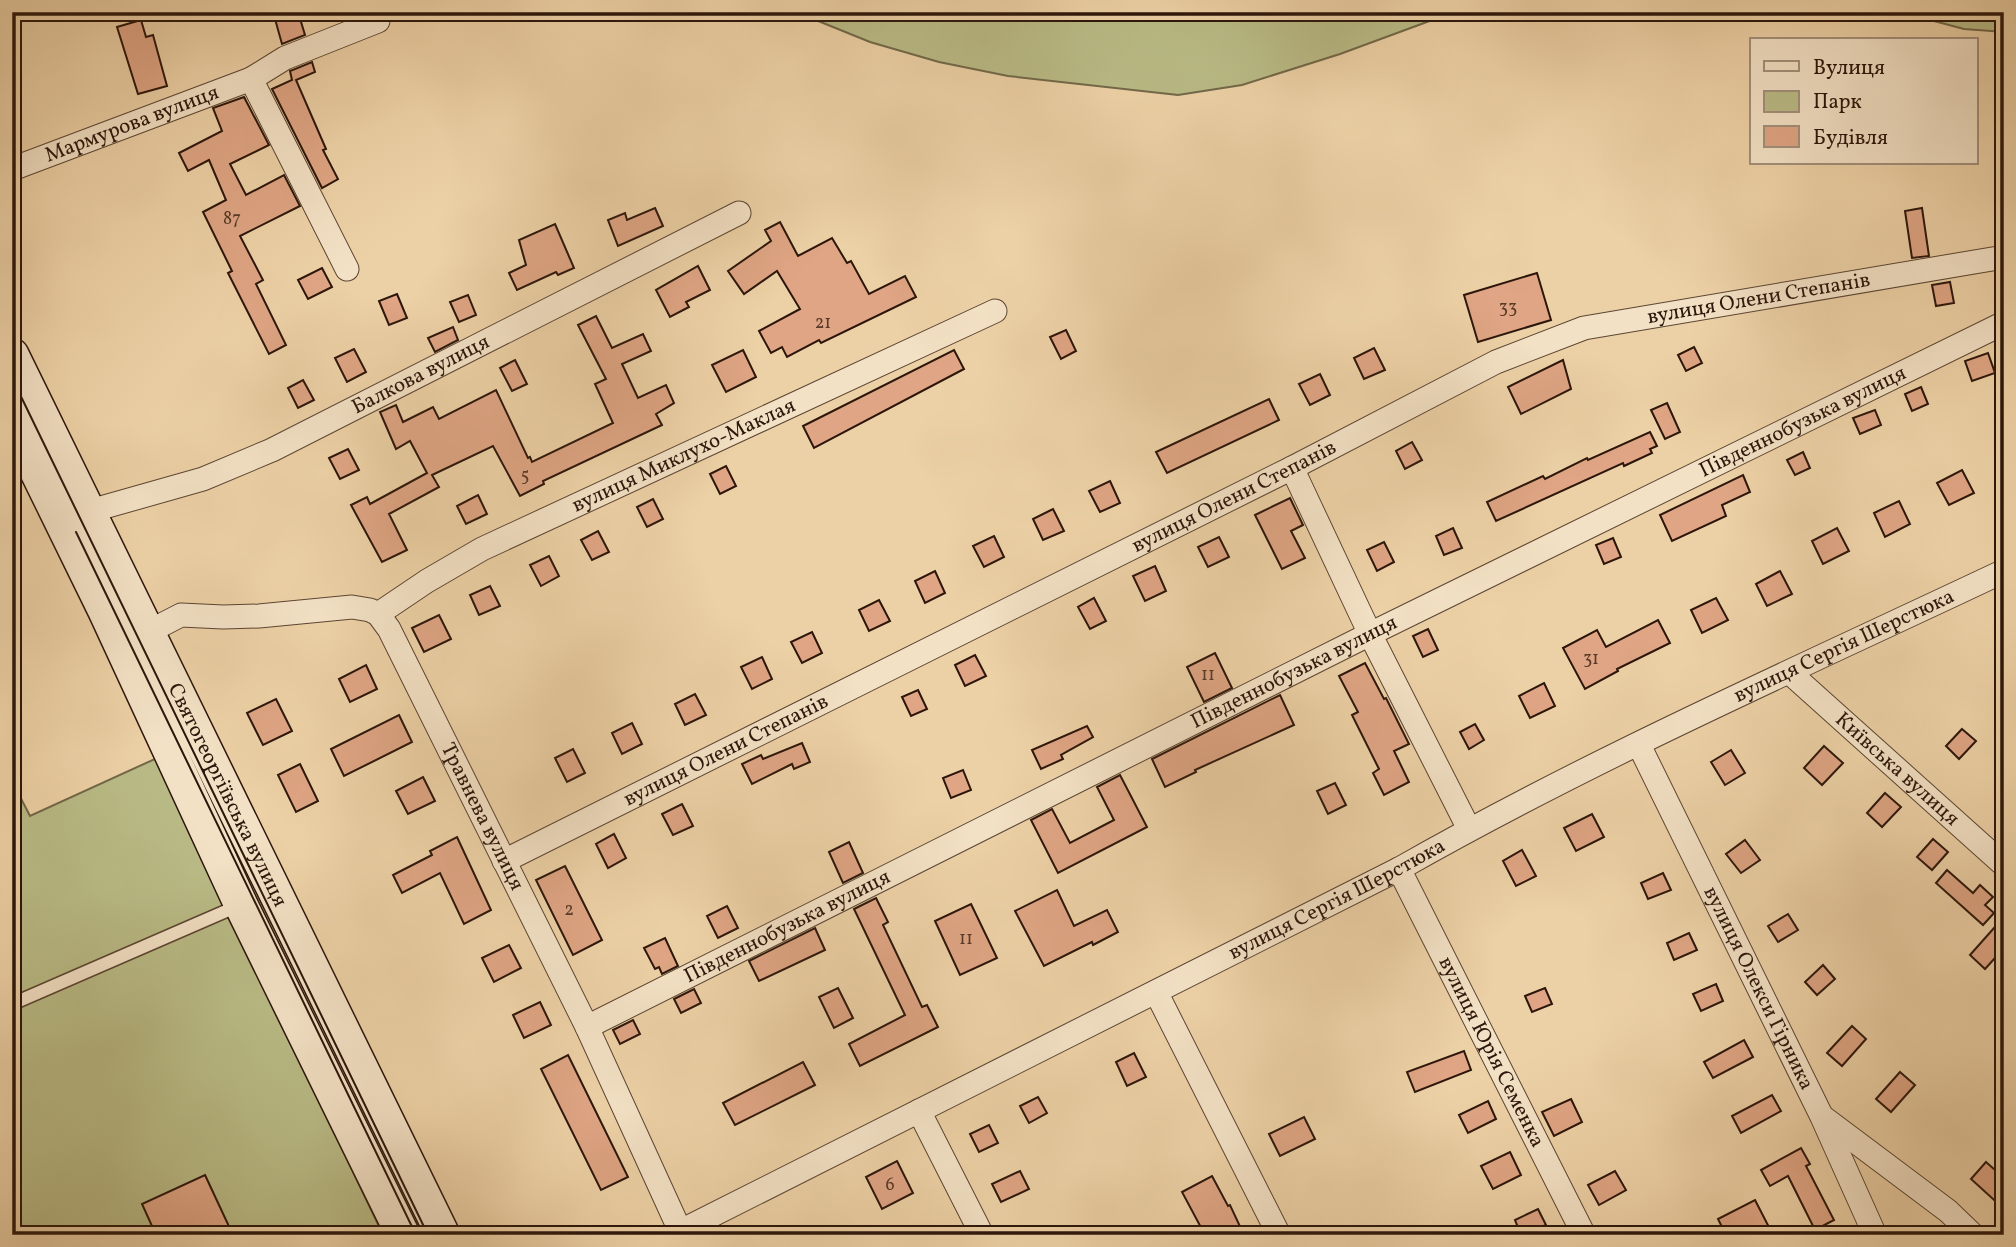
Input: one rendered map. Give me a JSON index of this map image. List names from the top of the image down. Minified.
{"streets":{"main road":["Святогеоргіївська вулиця"],"street":["Мармурова вулиця","вулиця Олени Степанів","Балкова вулиця","Південнобузька вулиця","вулиця Миклухо-Маклая","вулиця Сергія Шерстюка","Київська вулиця","Травнева вулиця","вулиця Олекси Гірника","вулиця Юрія Семенка"]},"crossings":[["вулиця Олени Степанів","Травнева вулиця"],["Балкова вулиця","Святогеоргіївська вулиця"],["Південнобузька вулиця","Травнева вулиця"],["вулиця Миклухо-Маклая","Травнева вулиця"],["вулиця Сергія Шерстюка","Київська вулиця"],["вулиця Сергія Шерстюка","Травнева вулиця"],["вулиця Сергія Шерстюка","вулиця Олекси Гірника"],["вулиця Сергія Шерстюка","вулиця Юрія Семенка"]],"house_numbers":["87","33","21","5","31","11","2","11","6"],"legend":["Вулиця","Парк","Будівля"]}
